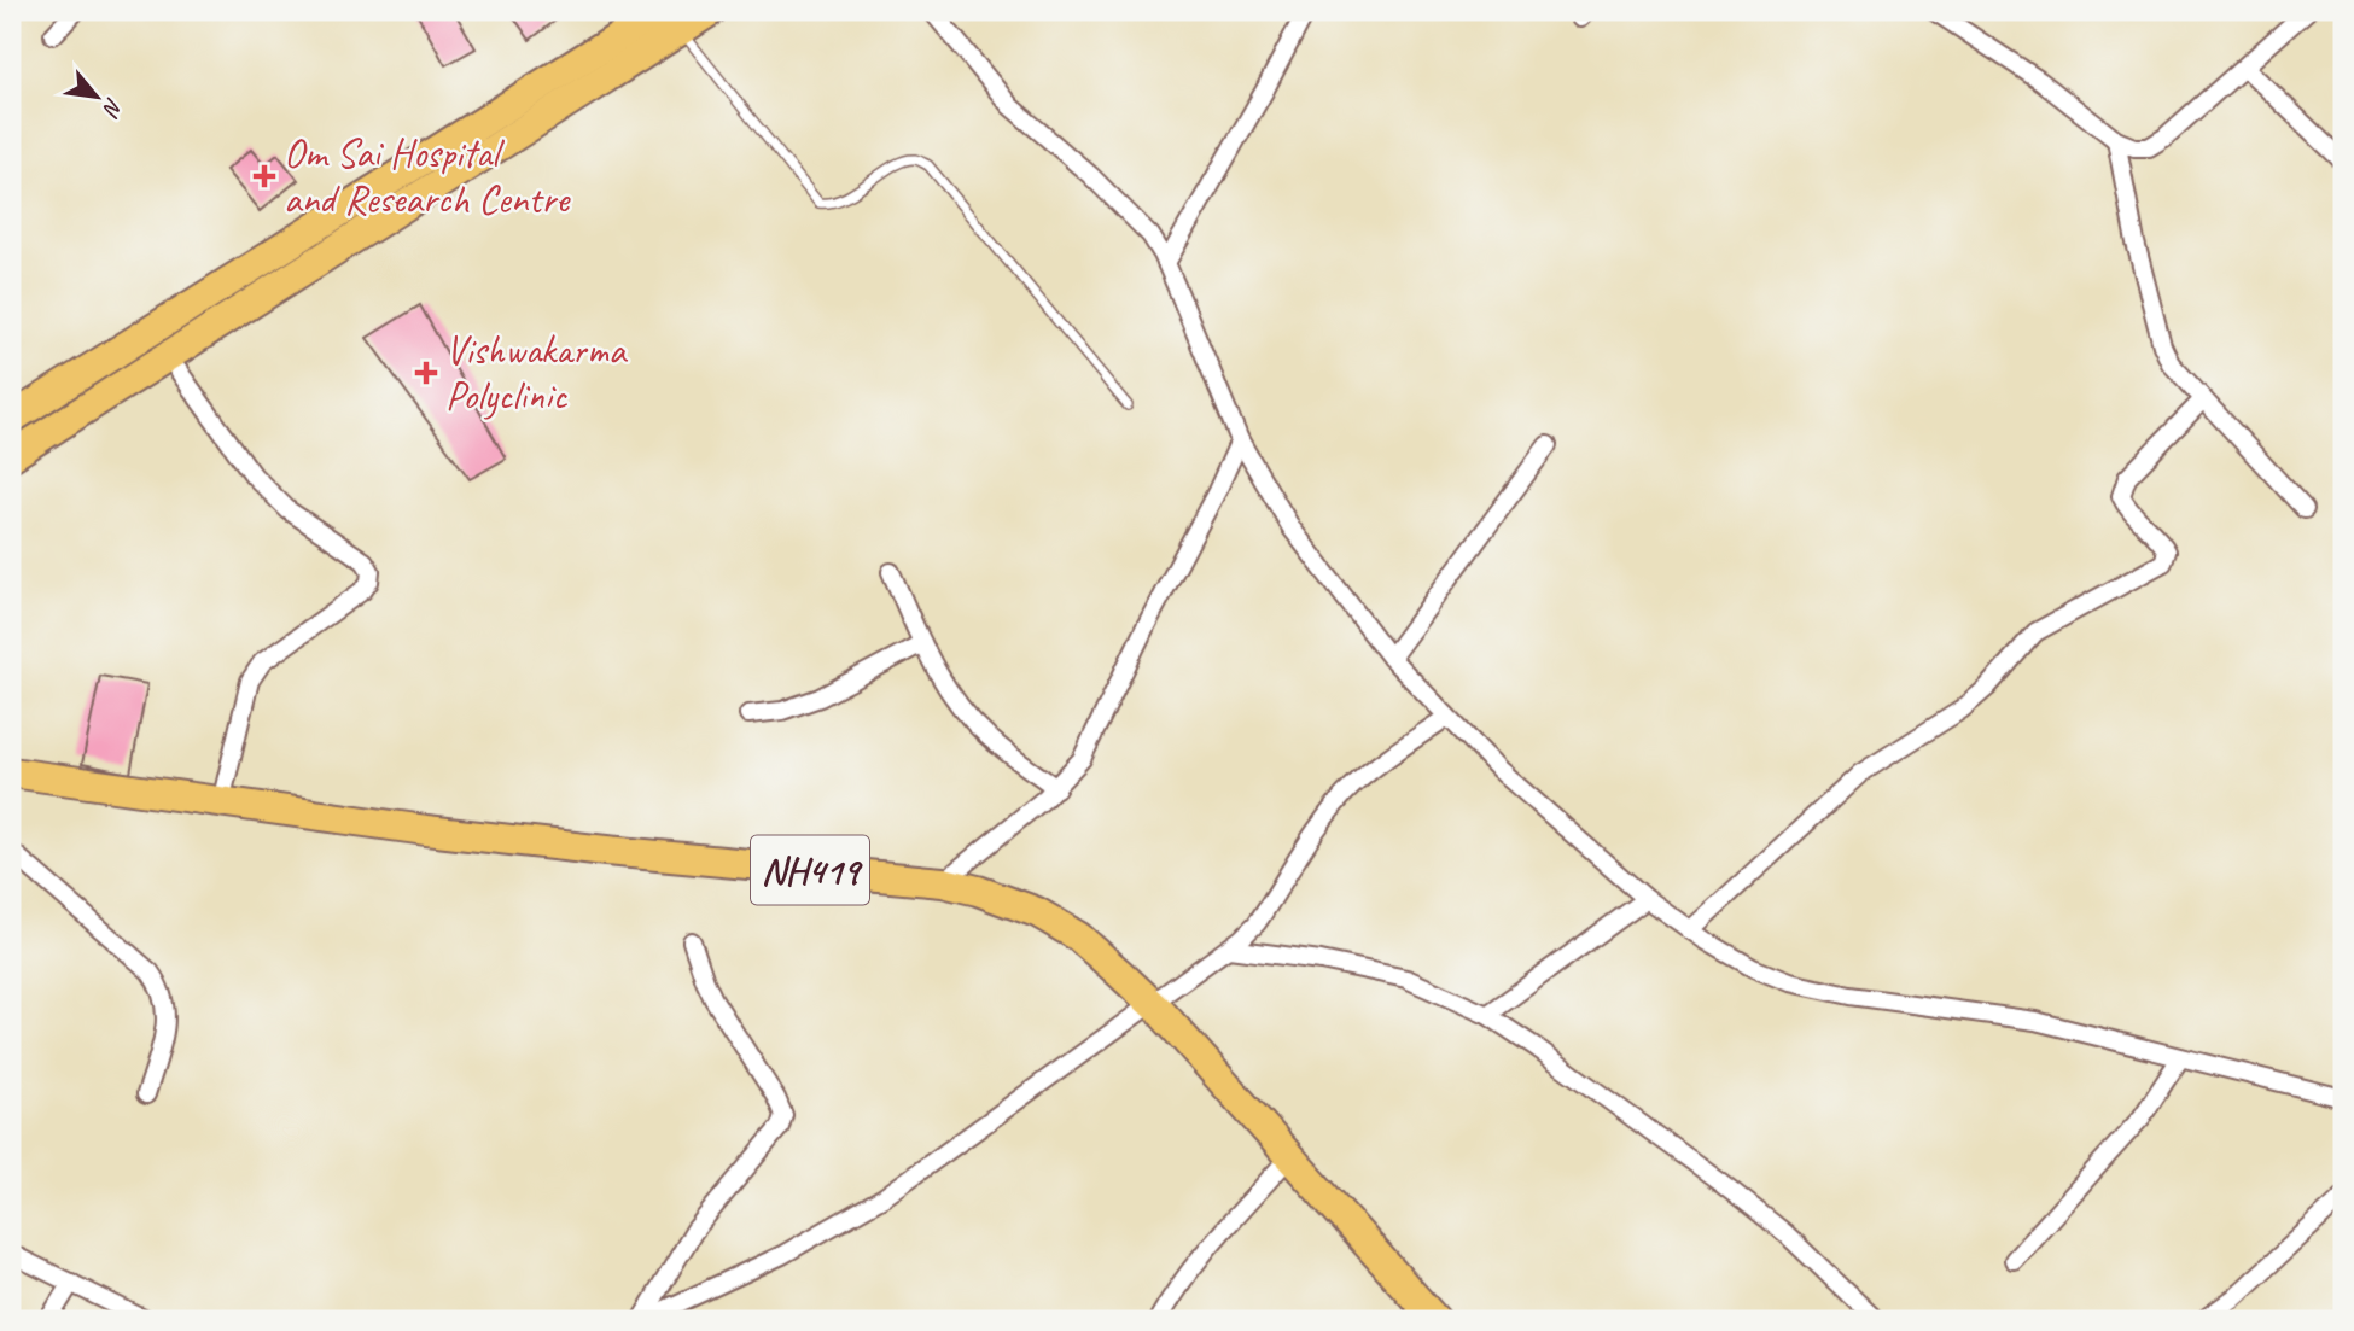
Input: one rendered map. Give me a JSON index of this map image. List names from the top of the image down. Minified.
{"streets":{"highway":["NH419"]},"places":{"health":["Om Sai Hospital and Research Centre","Vishwakarma Polyclinic"]},"north":"bottom right"}
